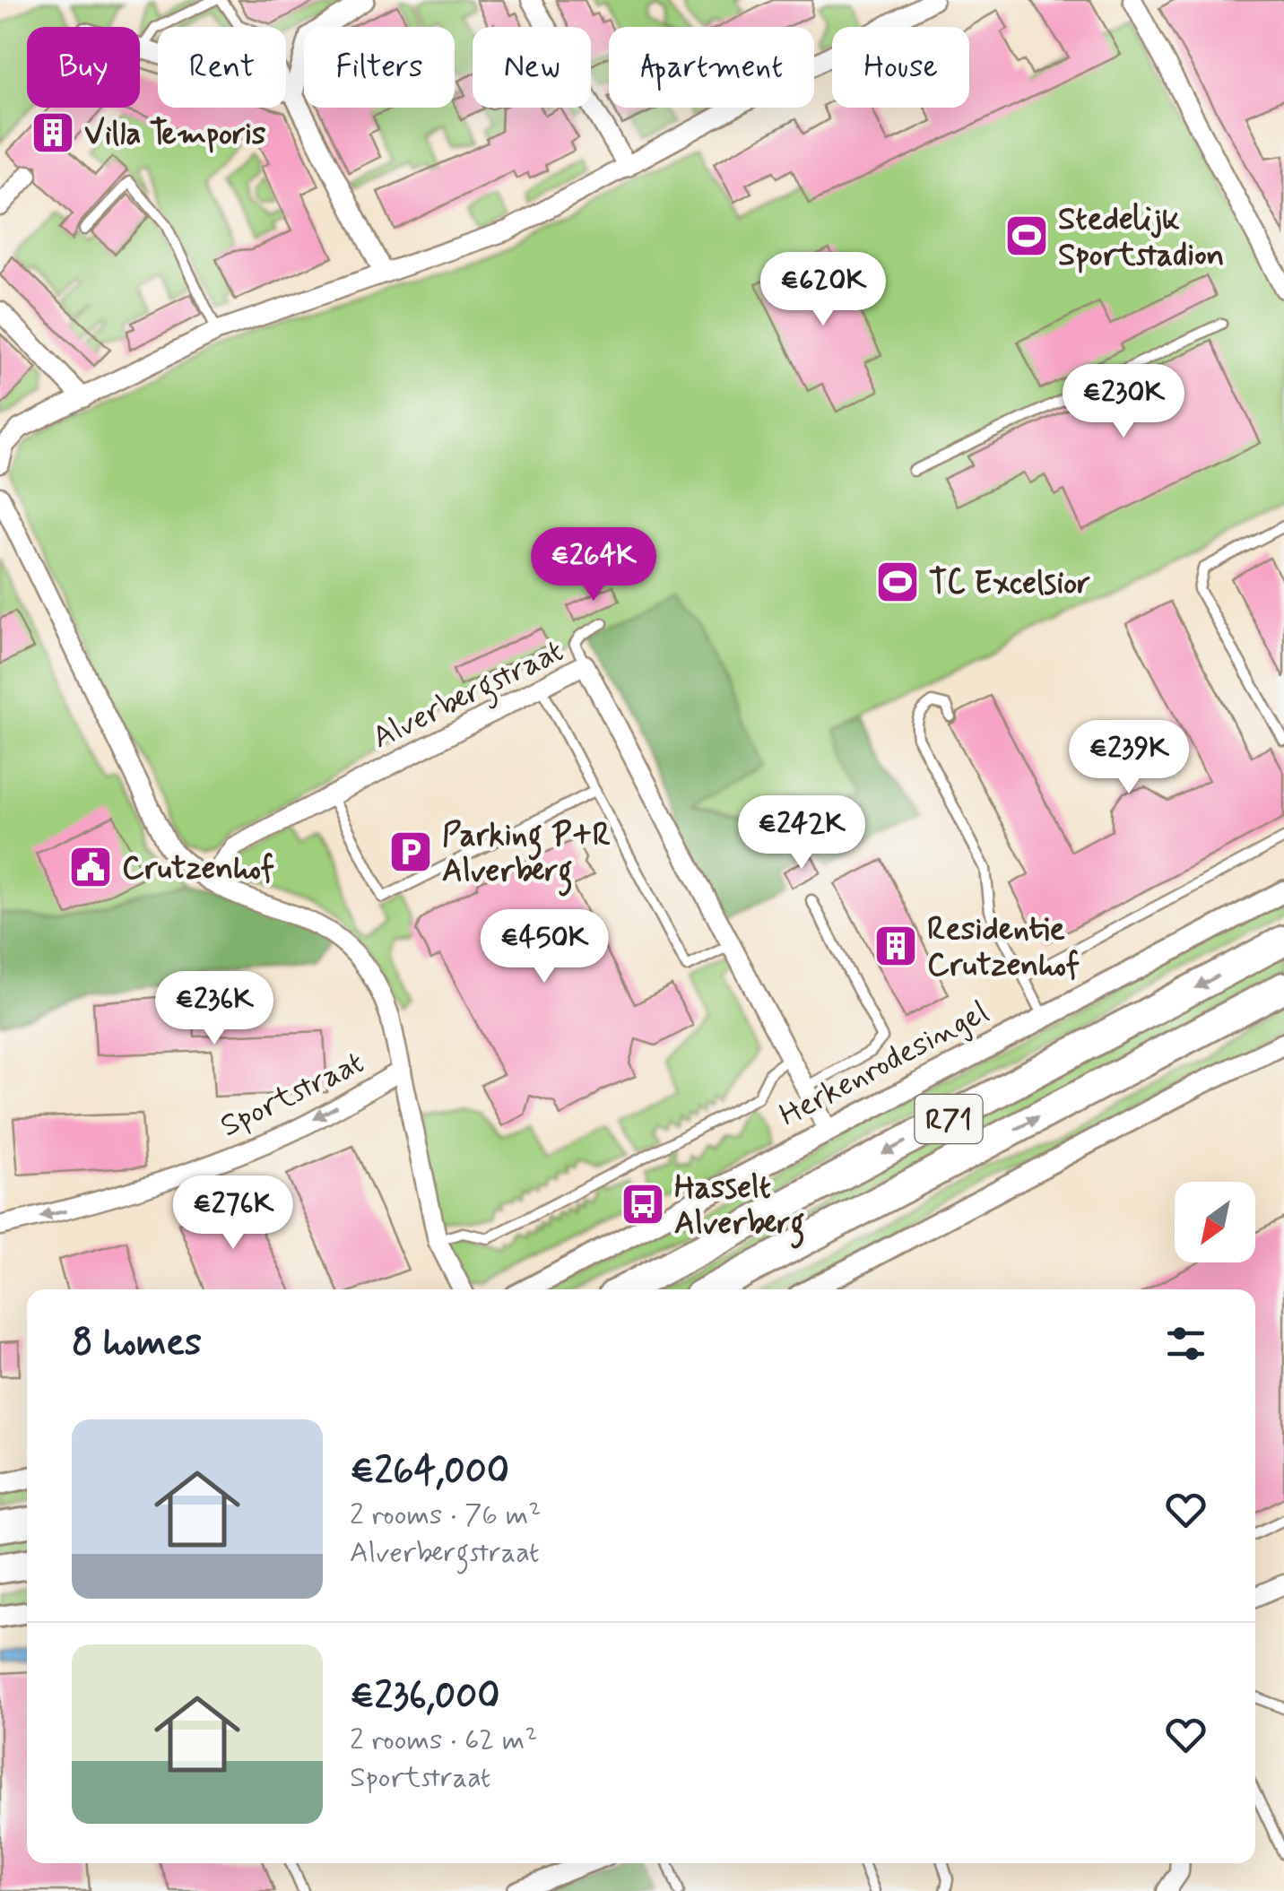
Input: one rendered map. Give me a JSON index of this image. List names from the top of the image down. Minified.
{"streets":{"highway":["R71"],"street":["Alverbergstraat","Herkenrodesingel","Sportstraat"]},"crossings":[["Alverbergstraat","Herkenrodesingel"]],"one_way":["Sportstraat"],"places":{"building":["Villa Temporis","Residentie Crutzenhof"],"sports":["Stedelijk Sportstadion","TC Excelsior"],"parking":["Parking P+R Alverberg"],"public building":["Crutzenhof"],"bus stop":["Hasselt Alverberg"]},"north":"bottom left","page":{"chip":["Buy","Rent","Filters","New","Apartment","House"],"price":["€620K","€230K","€264K","€239K","€242K","€450K","€236K","€276K"],"heading":"8 homes","list":[{"name":"€264,000","note":"2 rooms · 76 m² · Alverbergstraat"},{"name":"€236,000","note":"2 rooms · 62 m² · Sportstraat"}]}}
